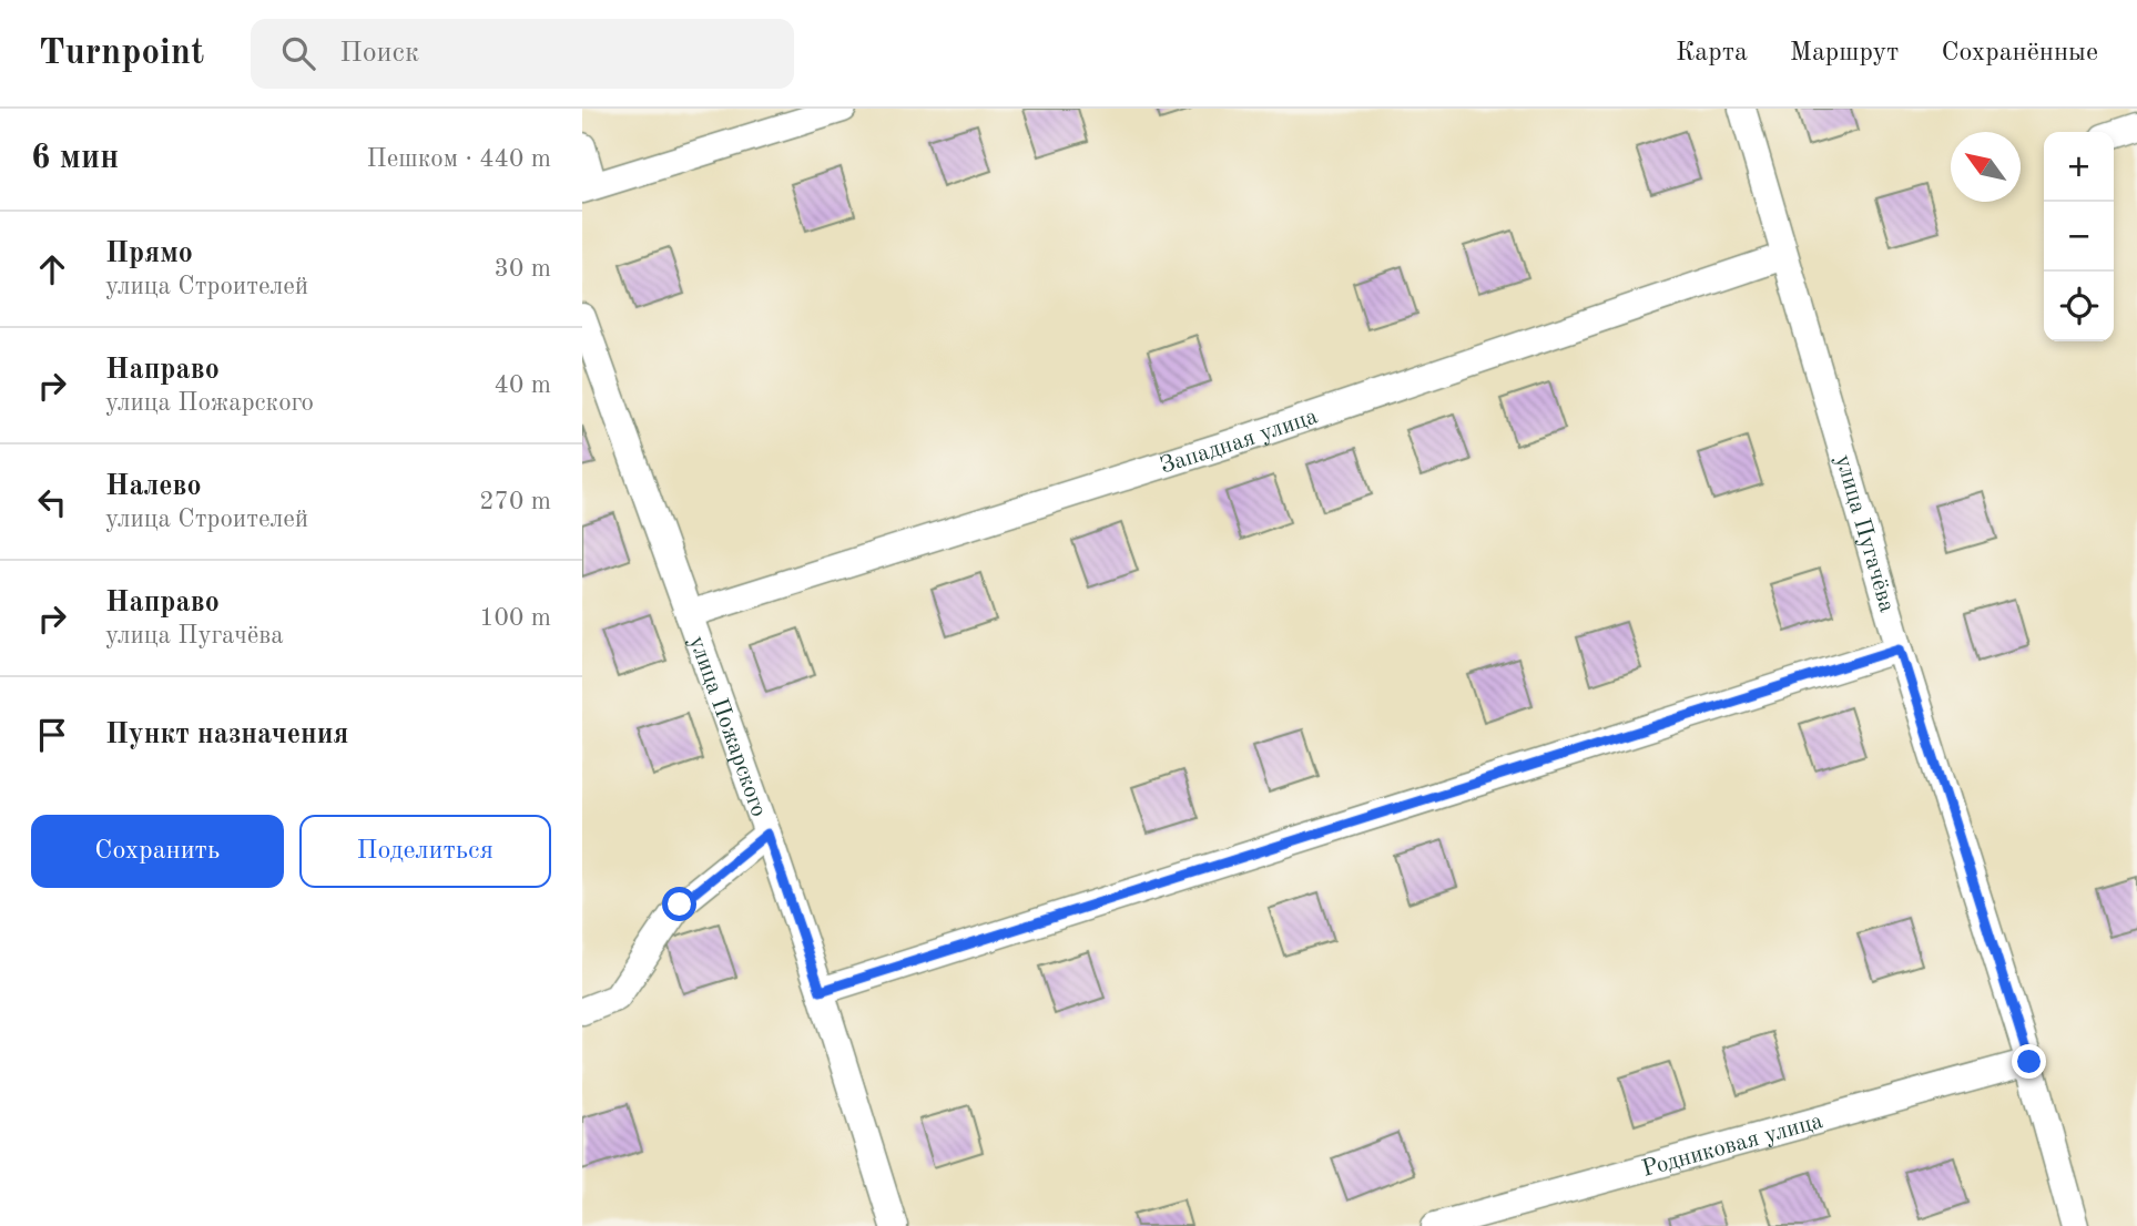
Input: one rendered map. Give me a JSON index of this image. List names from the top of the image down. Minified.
{"streets":{"street":["Западная улица","улица Пугачёва","улица Пожарского","Родниковая улица"]},"crossings":[["Западная улица","улица Пугачёва"],["Западная улица","улица Пожарского"],["улица Пугачёва","Родниковая улица"]],"north":"top left","page":{"header":"Turnpoint","search":"Поиск","nav":["Карта","Маршрут","Сохранённые"],"heading":["6 мин","Пешком · 440 m"],"map_buttons":["+","−"],"list":[["Прямо","улица Строителей","30 m"],["Направо","улица Пожарского","40 m"],["Налево","улица Строителей","270 m"],["Направо","улица Пугачёва","100 m"],"Пункт назначения"],"buttons":["Сохранить","Поделиться"]}}
